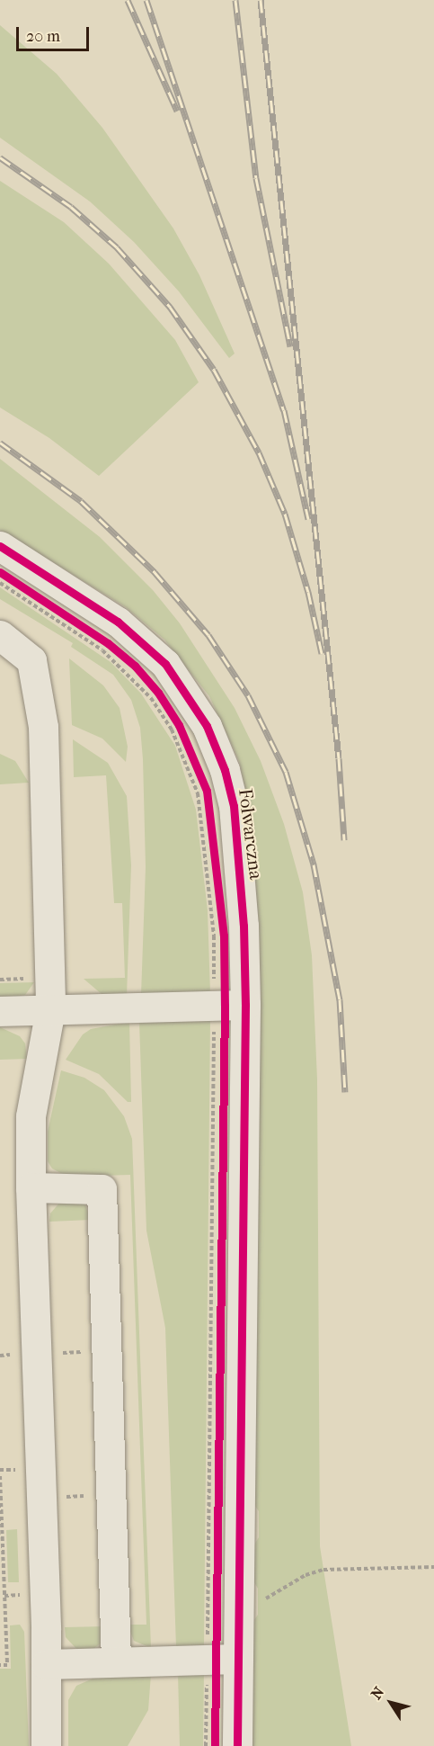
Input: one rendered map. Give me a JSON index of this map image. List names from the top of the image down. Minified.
{"streets":{"street":["Folwarczna"]},"scale_bar":"20 m","north":"top left"}
